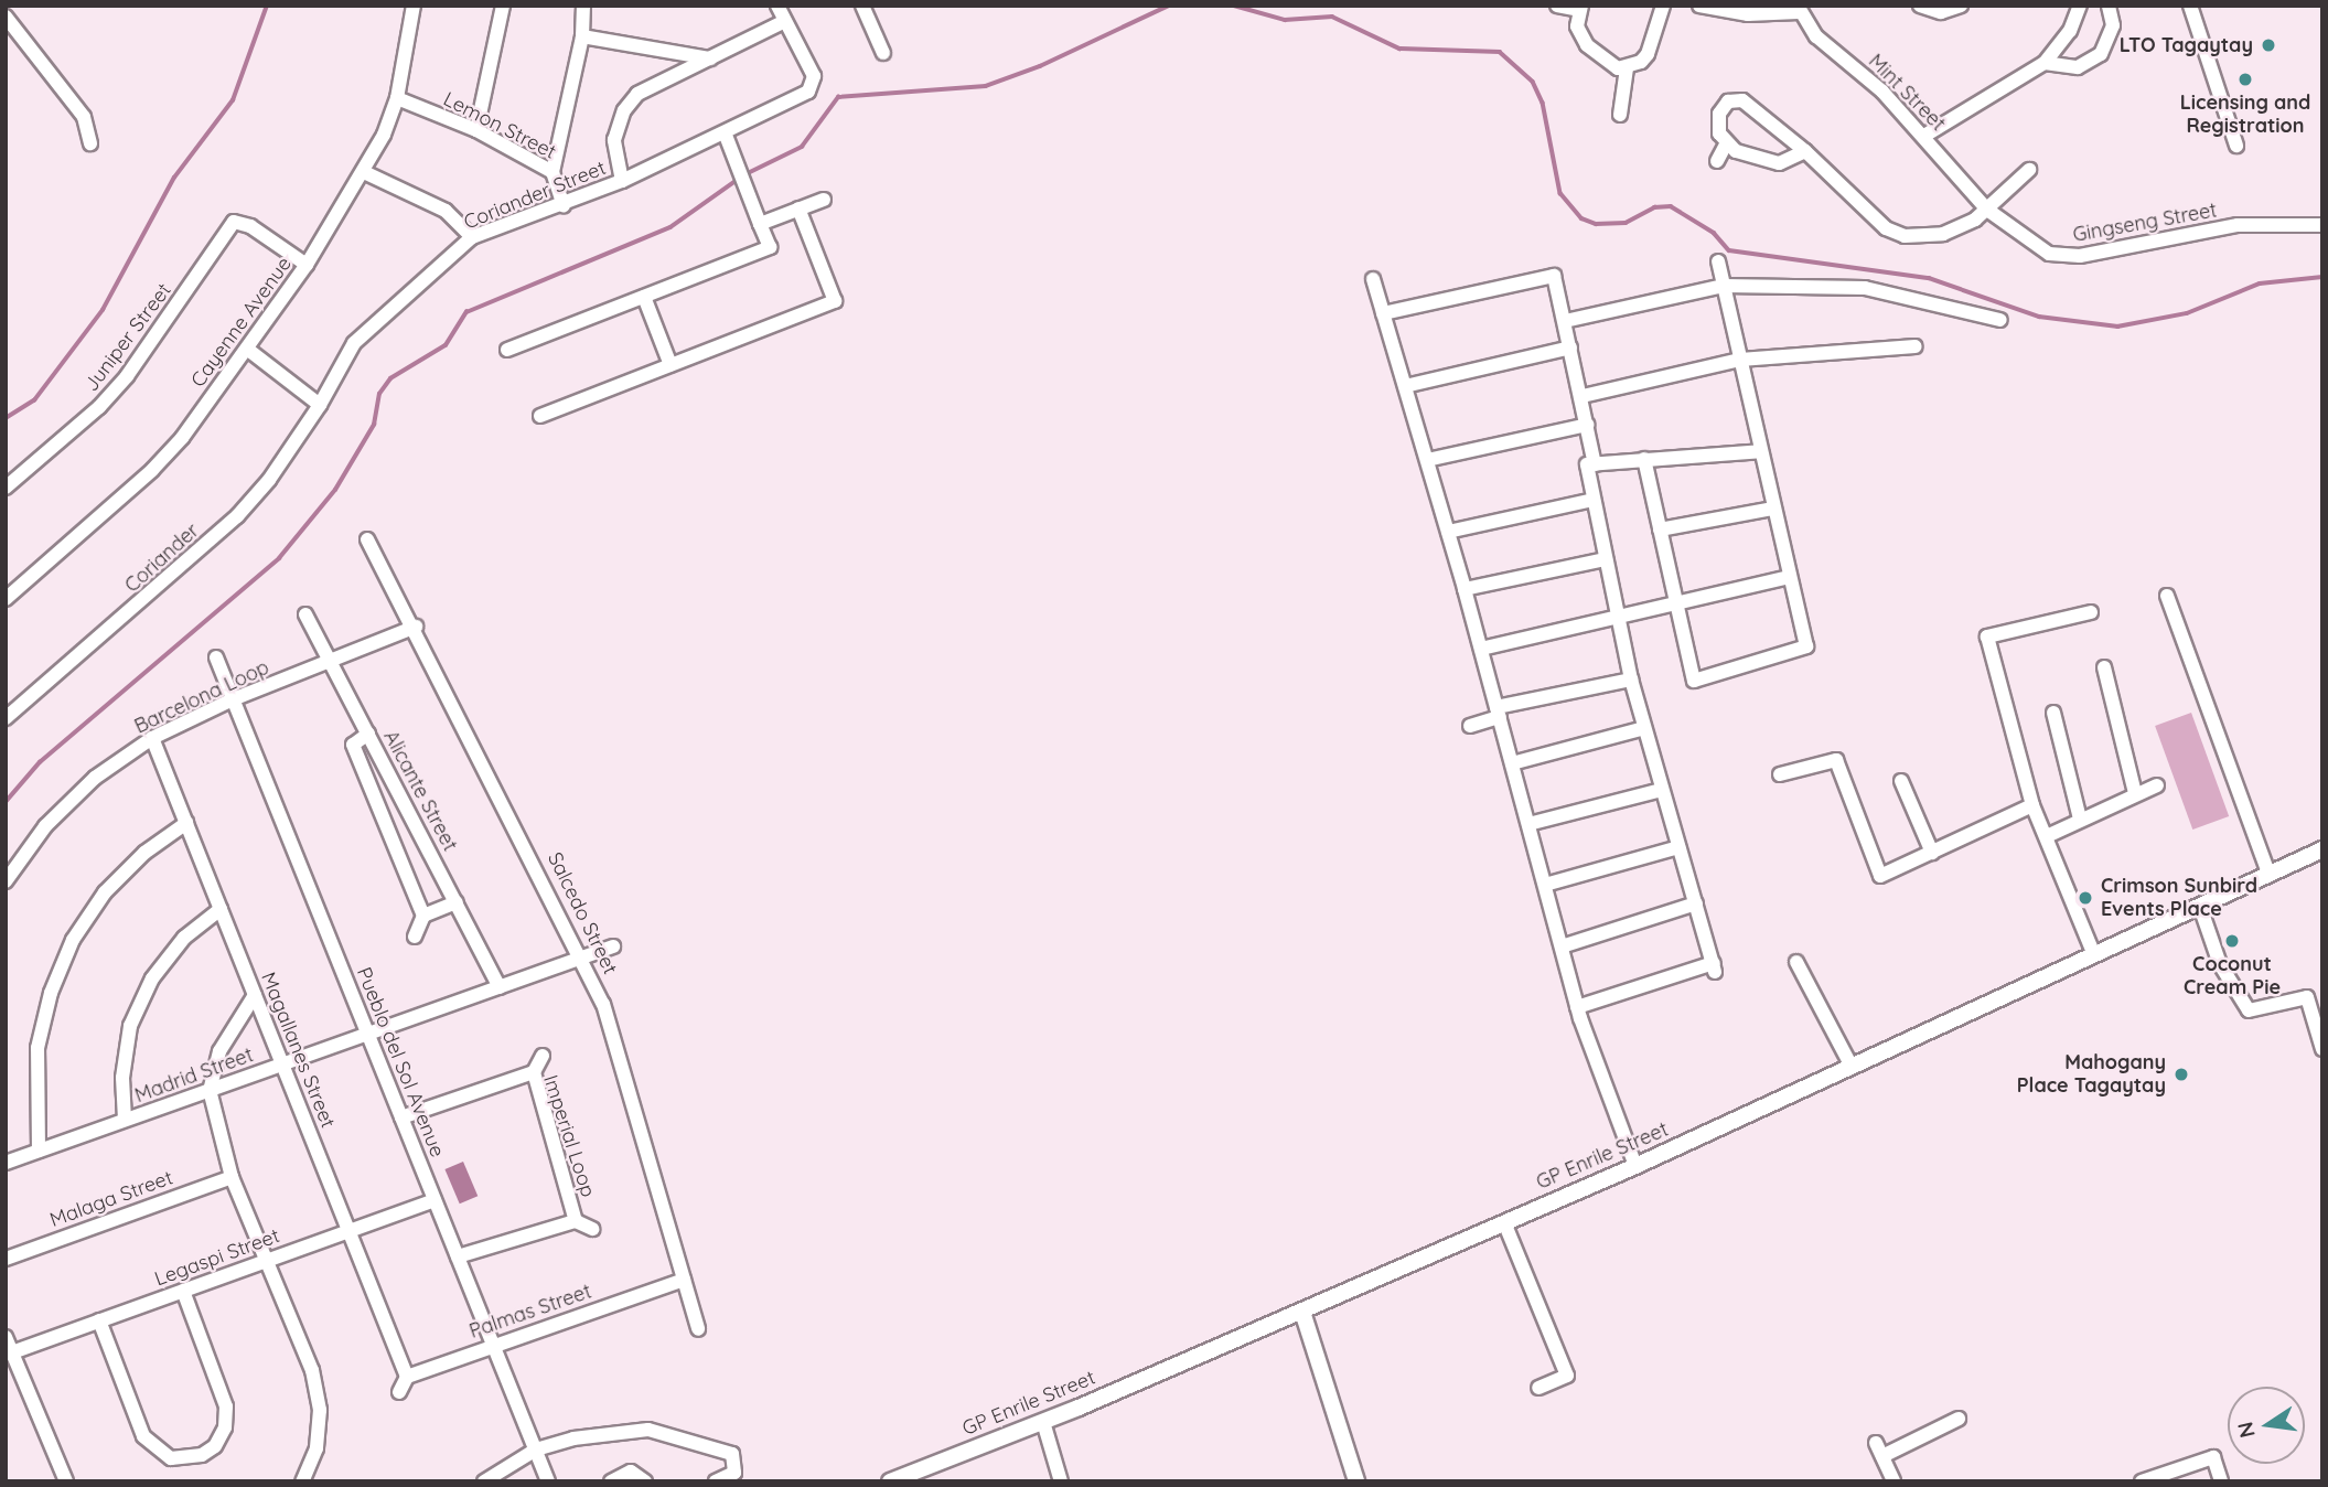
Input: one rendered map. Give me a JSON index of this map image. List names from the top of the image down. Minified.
{"streets":{"street":["Mint Street","Lemon Street","Coriander Street","Gingseng Street","Cayenne Avenue","Juniper Street","Coriander","Barcelona Loop","Alicante Street","Salcedo Street","Magallanes Street","Pueblo del Sol Avenue","Madrid Street","Imperial Loop","GP Enrile Street","Malaga Street","Legaspi Street","Palmas Street"]},"crossings":[["Mint Street","Gingseng Street"],["Lemon Street","Coriander Street"],["Lemon Street","Cayenne Avenue"],["Coriander Street","Coriander"],["Cayenne Avenue","Juniper Street"],["Barcelona Loop","Alicante Street"],["Barcelona Loop","Salcedo Street"],["Barcelona Loop","Magallanes Street"],["Barcelona Loop","Pueblo del Sol Avenue"],["Alicante Street","Madrid Street"],["Salcedo Street","Madrid Street"],["Salcedo Street","Palmas Street"],["Magallanes Street","Madrid Street"],["Magallanes Street","Legaspi Street"],["Magallanes Street","Palmas Street"],["Pueblo del Sol Avenue","Madrid Street"],["Pueblo del Sol Avenue","Imperial Loop"],["Pueblo del Sol Avenue","Legaspi Street"],["Pueblo del Sol Avenue","Palmas Street"]],"places":["LTO Tagaytay","Licensing and Registration","Crimson Sunbird Events Place","Coconut Cream Pie","Mahogany Place Tagaytay"],"north":"left"}
